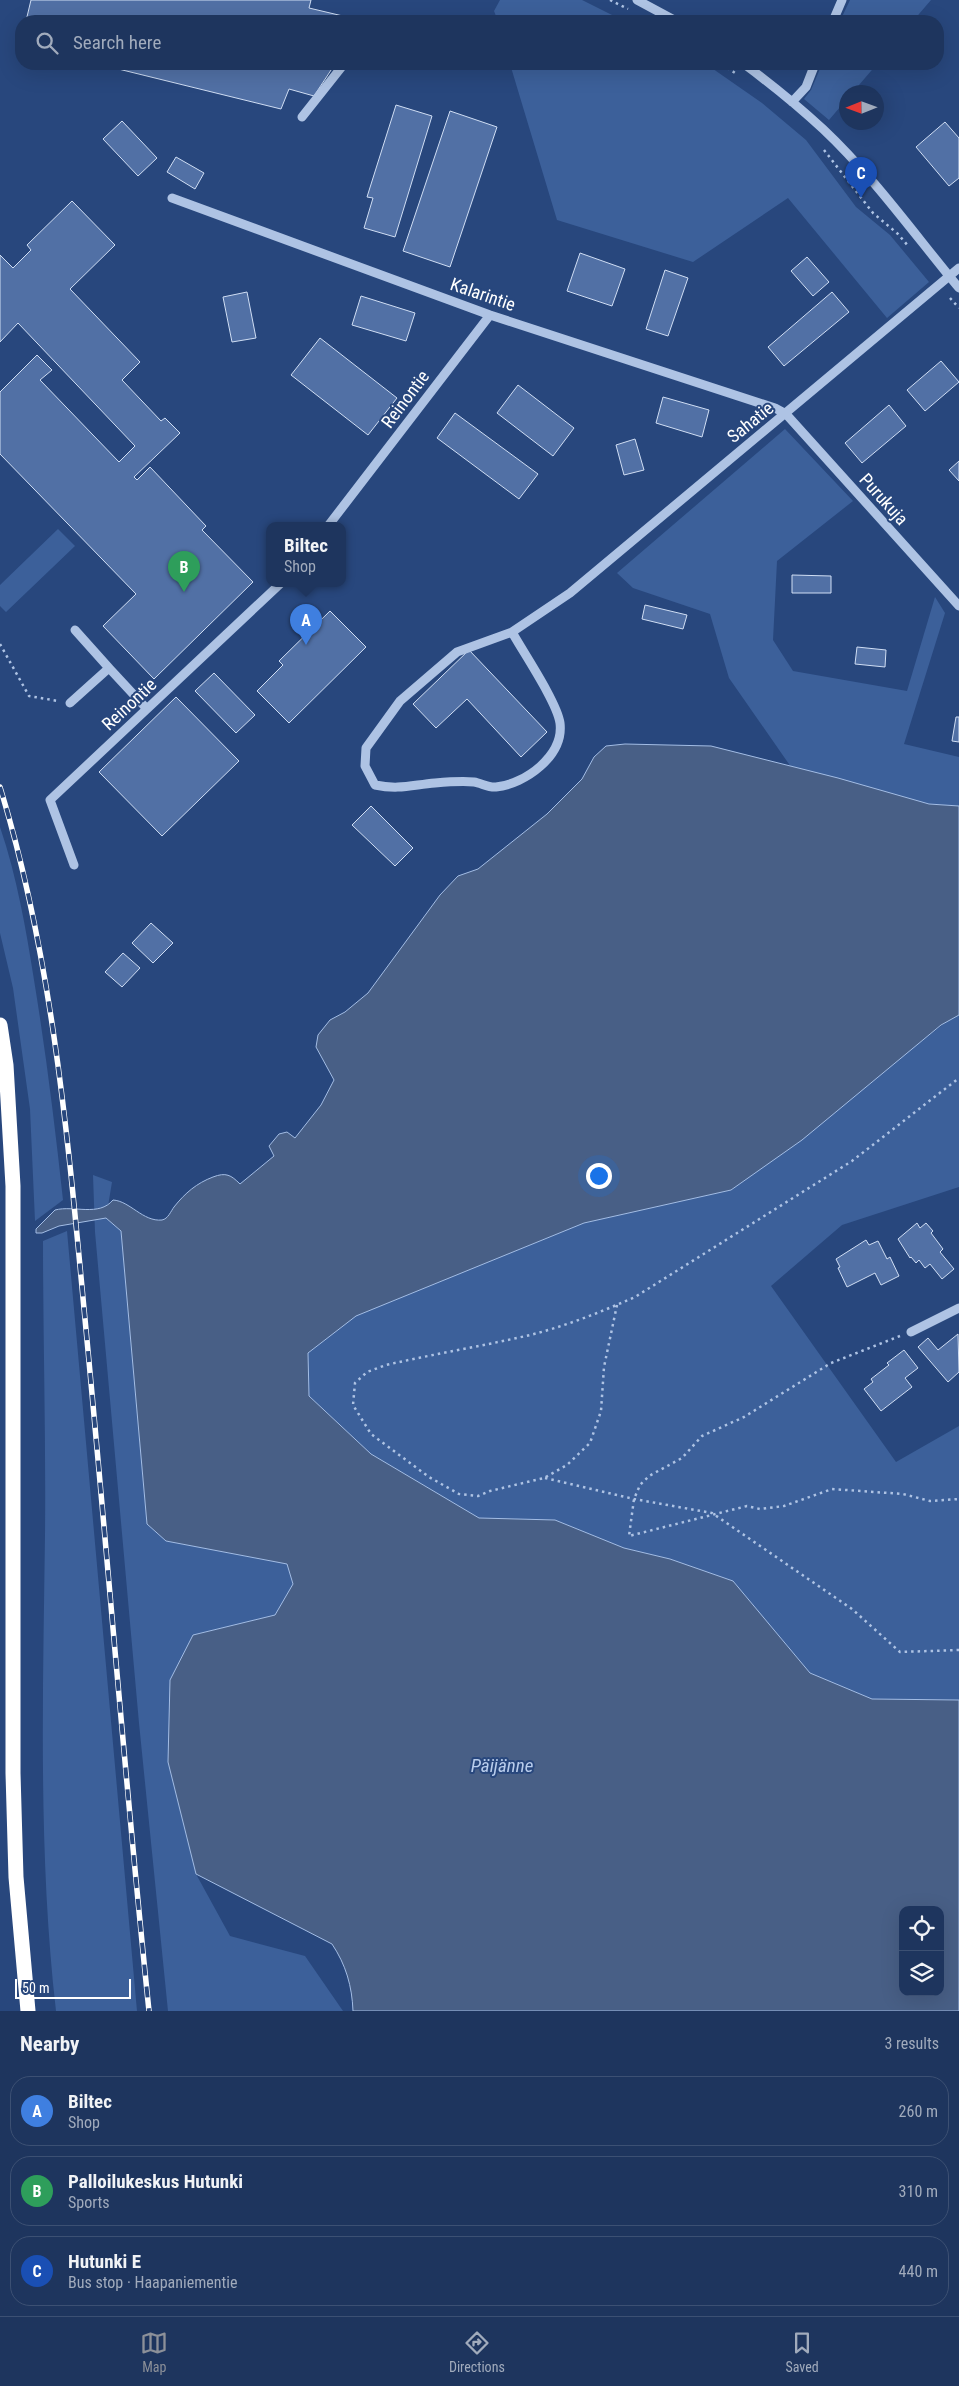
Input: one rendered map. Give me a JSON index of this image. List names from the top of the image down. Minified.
{"streets":{"street":["Kalarintie","Reinontie","Sahatie","Purukuja"]},"crossings":[["Kalarintie","Reinontie"],["Kalarintie","Sahatie"],["Kalarintie","Purukuja"],["Sahatie","Purukuja"]],"water":["Päijänne"],"scale_bar":"50 m","north":"left","page":{"search":"Search here","pins":["C","B","A"],"popup":["Biltec","Shop"],"scale":"50 m","heading":["Nearby","3 results"],"list":[{"mark":"A","name":"Biltec","note":"Shop","value":"260 m"},{"mark":"B","name":"Palloilukeskus Hutunki","note":"Sports","value":"310 m"},{"mark":"C","name":"Hutunki E","note":"Bus stop · Haapaniementie","value":"440 m"}],"nav":["Map","Directions","Saved"]}}
